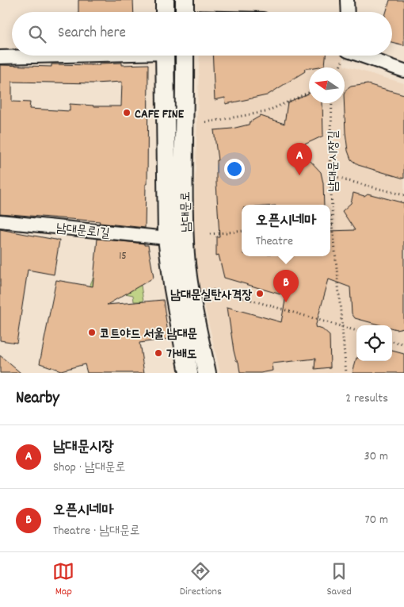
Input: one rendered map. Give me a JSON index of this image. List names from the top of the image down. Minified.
{"streets":{"main road":["남대문로"],"street":["남대문로1길"],"path":["남대문시장길"]},"crossings":[["남대문로","남대문로1길"]],"places":["CAFE FINE","남대문실탄사격장","코트야드 서울 남대문","가배도"],"house_numbers":["15"],"north":"left","page":{"search":"Search here","pins":["A","B"],"popup":["오픈시네마","Theatre"],"heading":["Nearby","2 results"],"list":[{"mark":"A","name":"남대문시장","note":"Shop · 남대문로","value":"30 m"},{"mark":"B","name":"오픈시네마","note":"Theatre · 남대문로","value":"70 m"}],"nav":["Map","Directions","Saved"]}}
